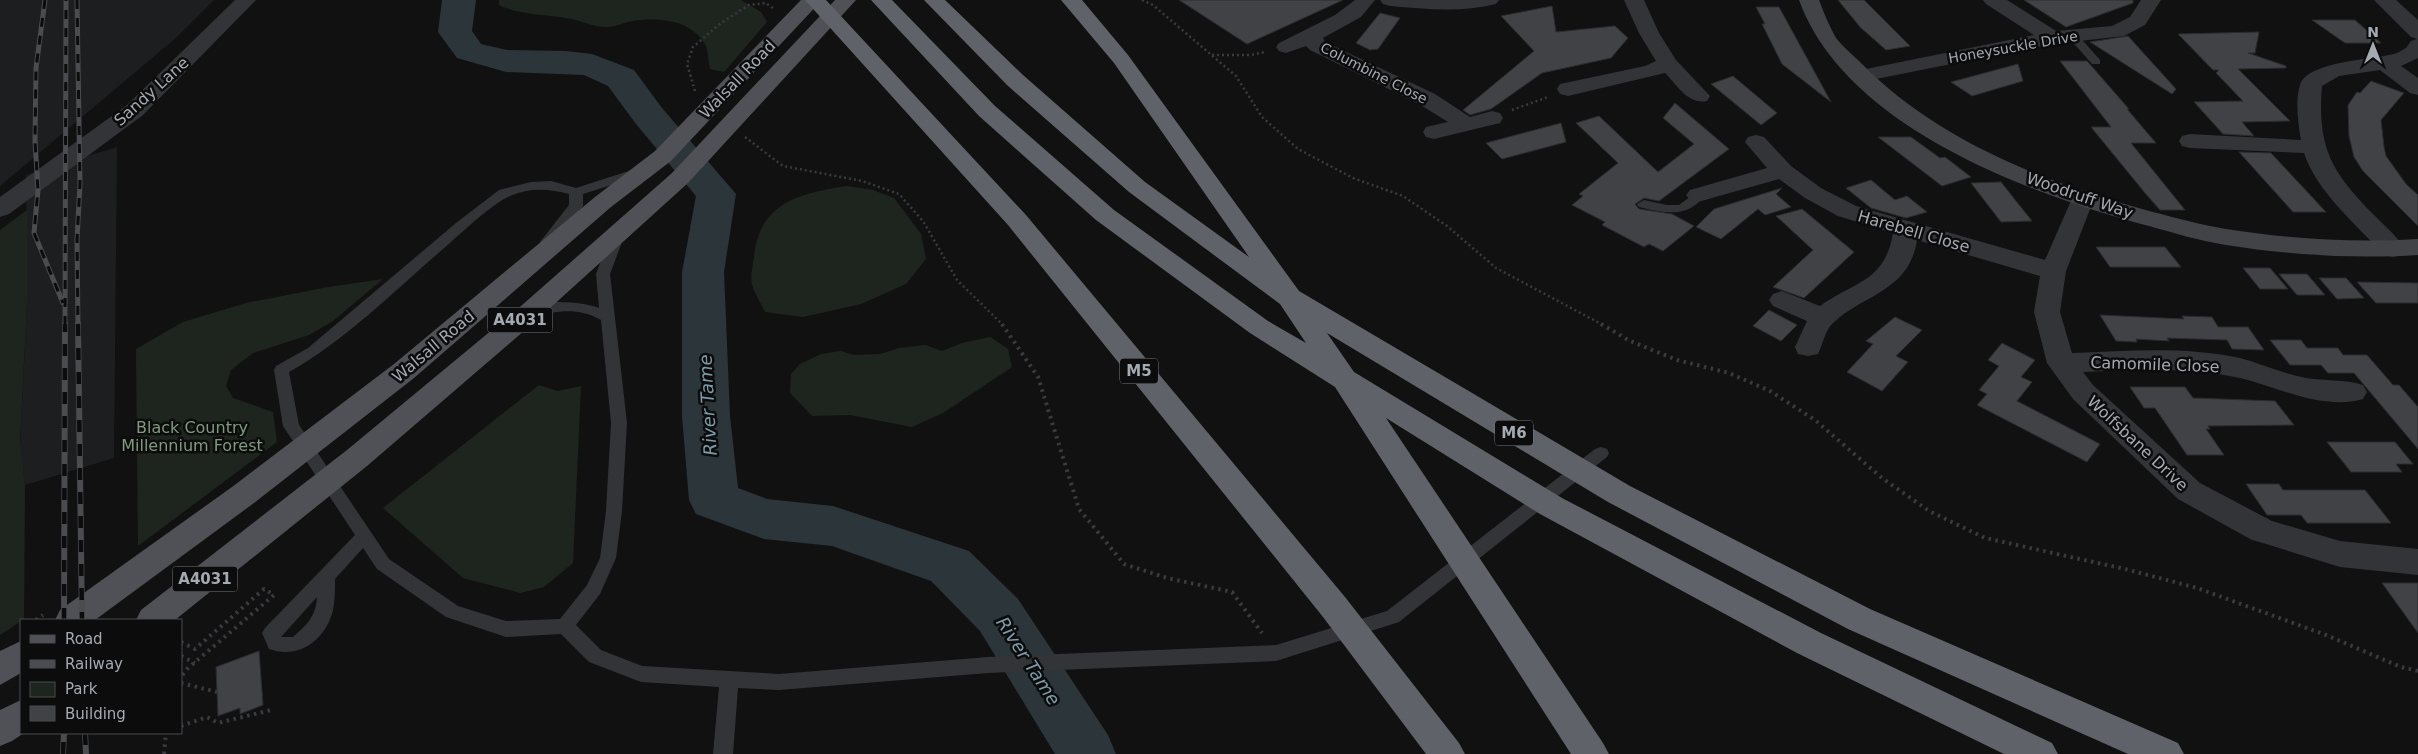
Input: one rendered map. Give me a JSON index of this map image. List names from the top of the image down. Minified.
{"streets":{"highway":["M5","M6"],"main road":["Walsall Road","A4031"],"street":["Honeysuckle Drive","Columbine Close","Sandy Lane","Woodruff Way","Harebell Close","Camomile Close","Wolfsbane Drive"]},"crossings":[["Honeysuckle Drive","Woodruff Way"],["Walsall Road","M5"],["Woodruff Way","Wolfsbane Drive"],["Harebell Close","Wolfsbane Drive"],["Camomile Close","Wolfsbane Drive"]],"water":["River Tame"],"parks":["Black Country Millennium Forest"],"legend":["Road","Railway","Park","Building"],"north":"top"}
